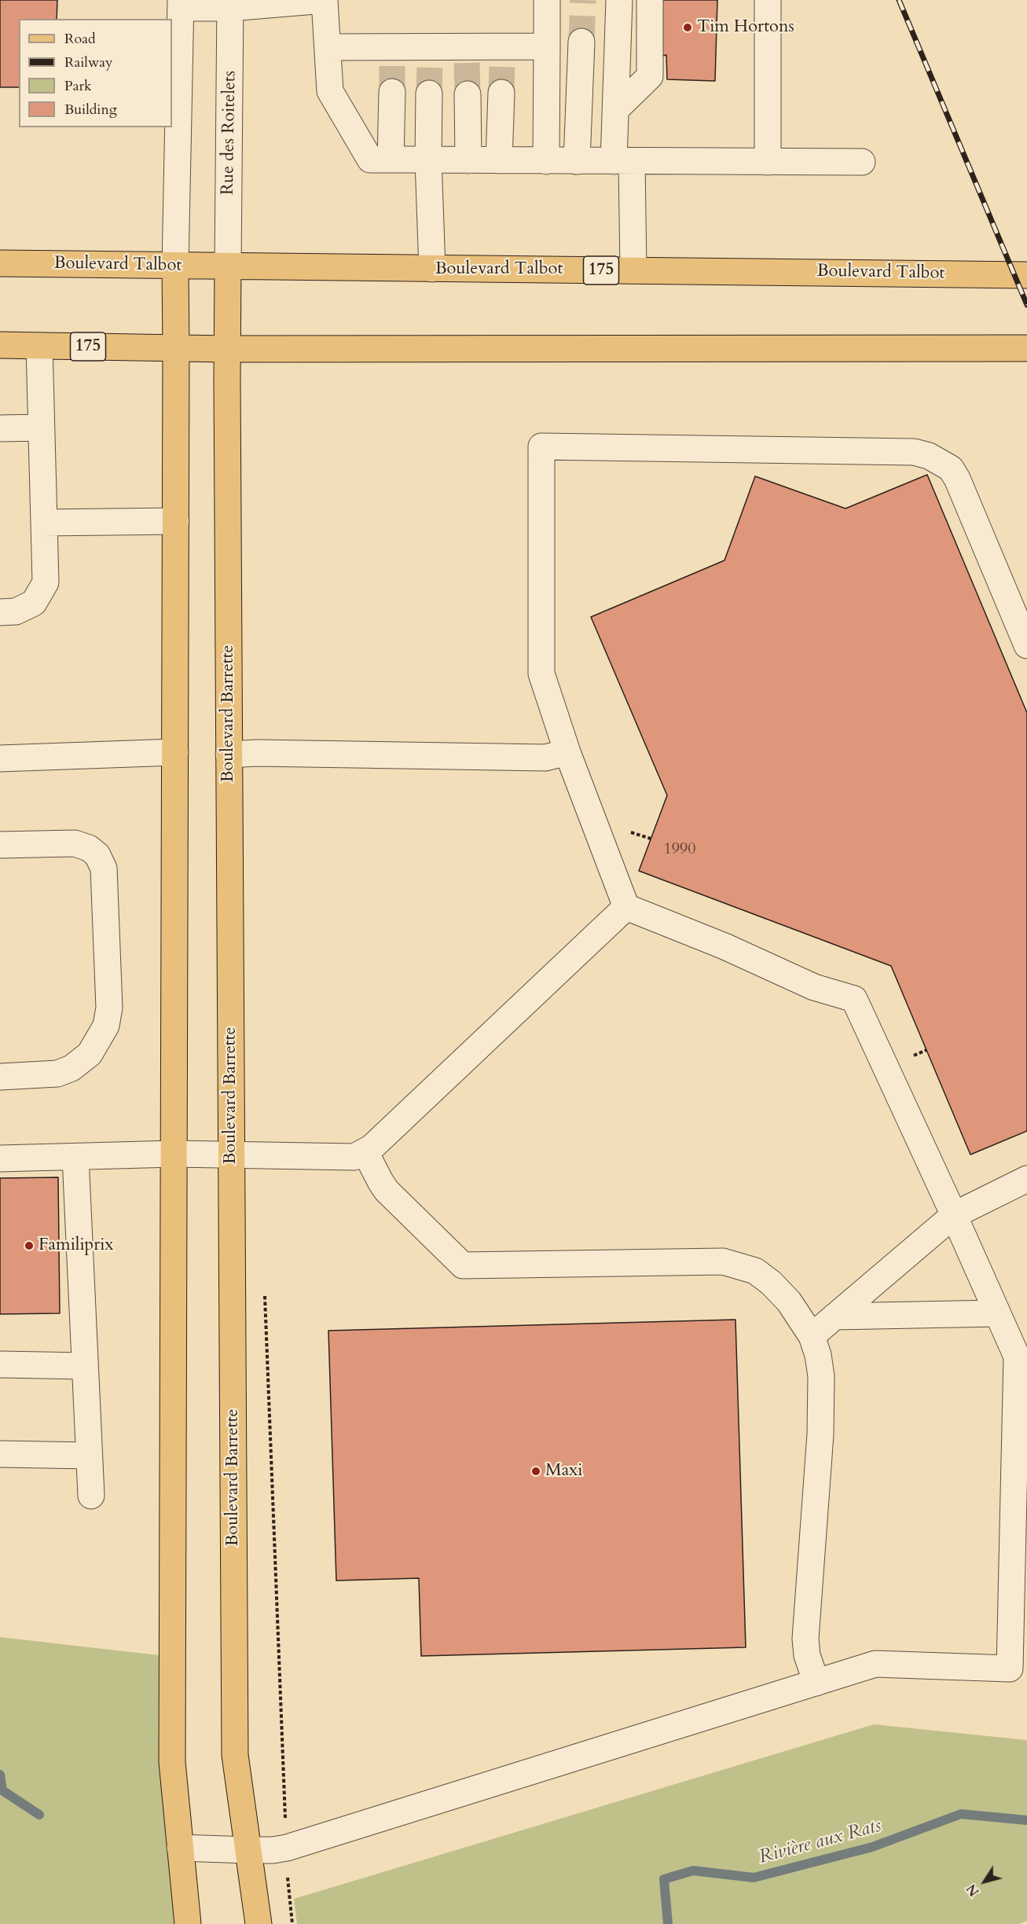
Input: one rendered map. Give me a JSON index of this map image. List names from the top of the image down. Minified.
{"streets":{"main road":["Boulevard Talbot","175","Boulevard Barrette"],"street":["Rue des Roitelets"]},"crossings":[["Rue des Roitelets","Boulevard Talbot"],["Rue des Roitelets","Boulevard Barrette"],["Boulevard Talbot","Boulevard Barrette"],["175","Boulevard Barrette"]],"water":["Rivière aux Rats"],"places":["Tim Hortons","Familiprix","Maxi"],"house_numbers":["1990"],"legend":["Road","Railway","Park","Building"],"north":"bottom left"}
